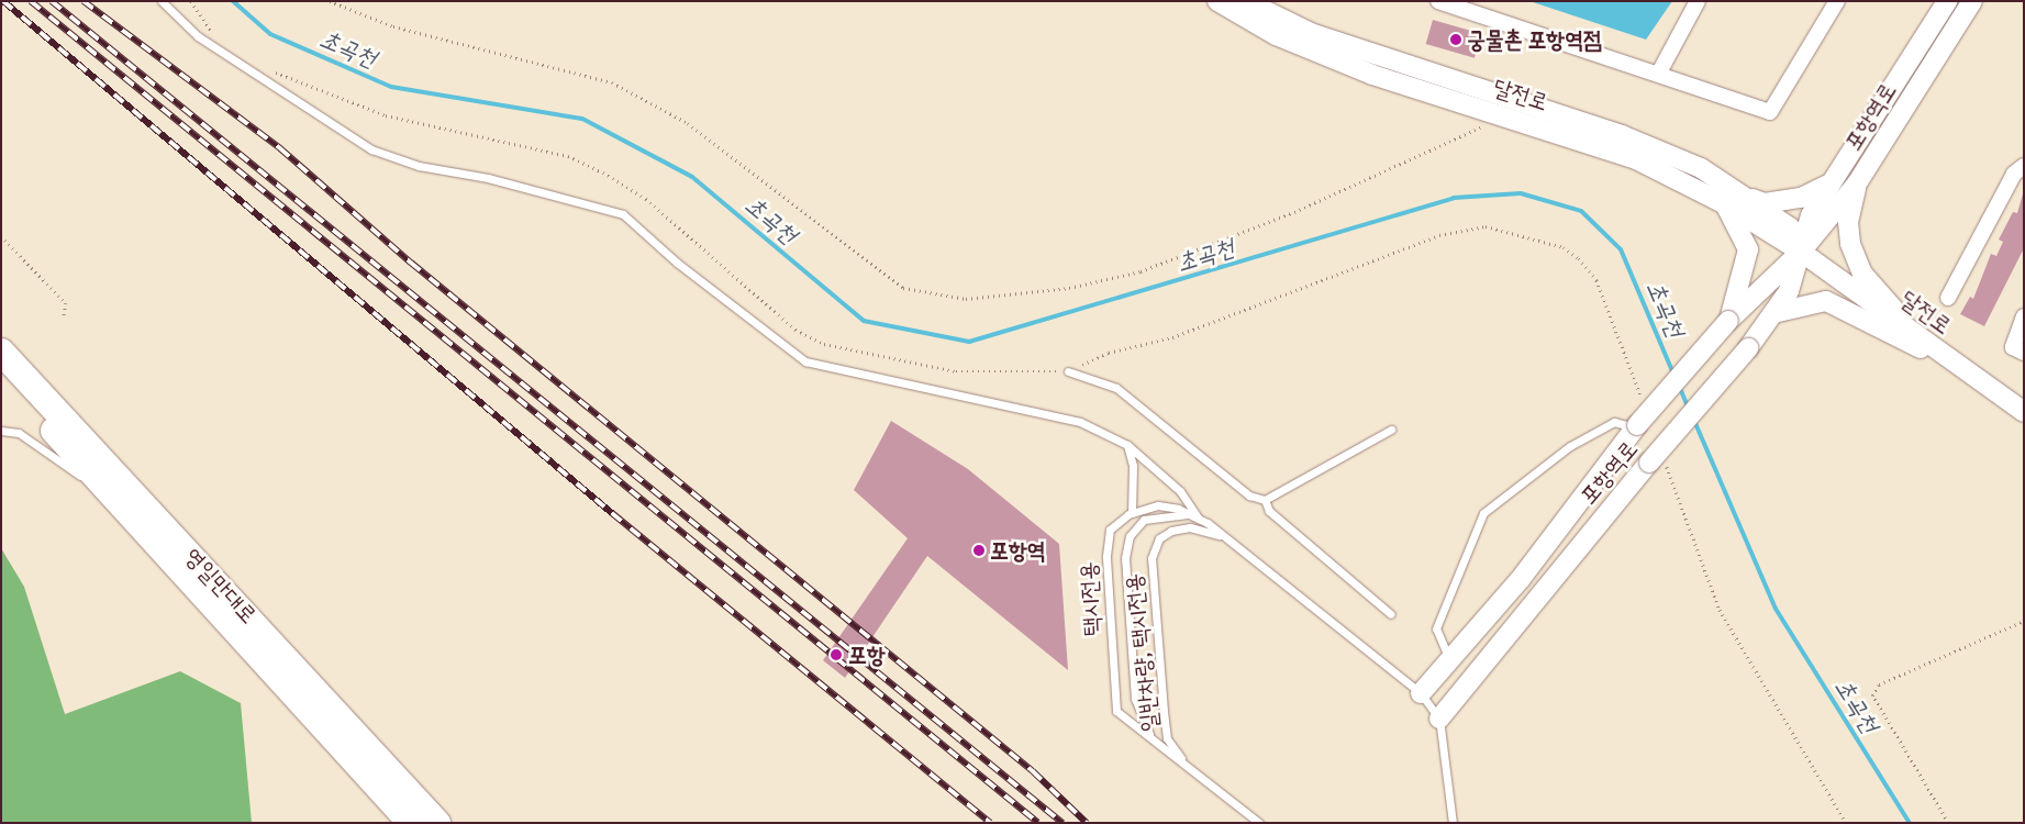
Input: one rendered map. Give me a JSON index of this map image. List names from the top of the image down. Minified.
{"streets":{"highway":["영일만대로"],"street":["달전로","포항역로"],"lane":["택시전용","일반차량, 택시전용"]},"crossings":[["달전로","포항역로"],["택시전용","일반차량, 택시전용"]],"water":["초곡천"],"places":["궁물촌 포항역점","포항역","포항"]}
